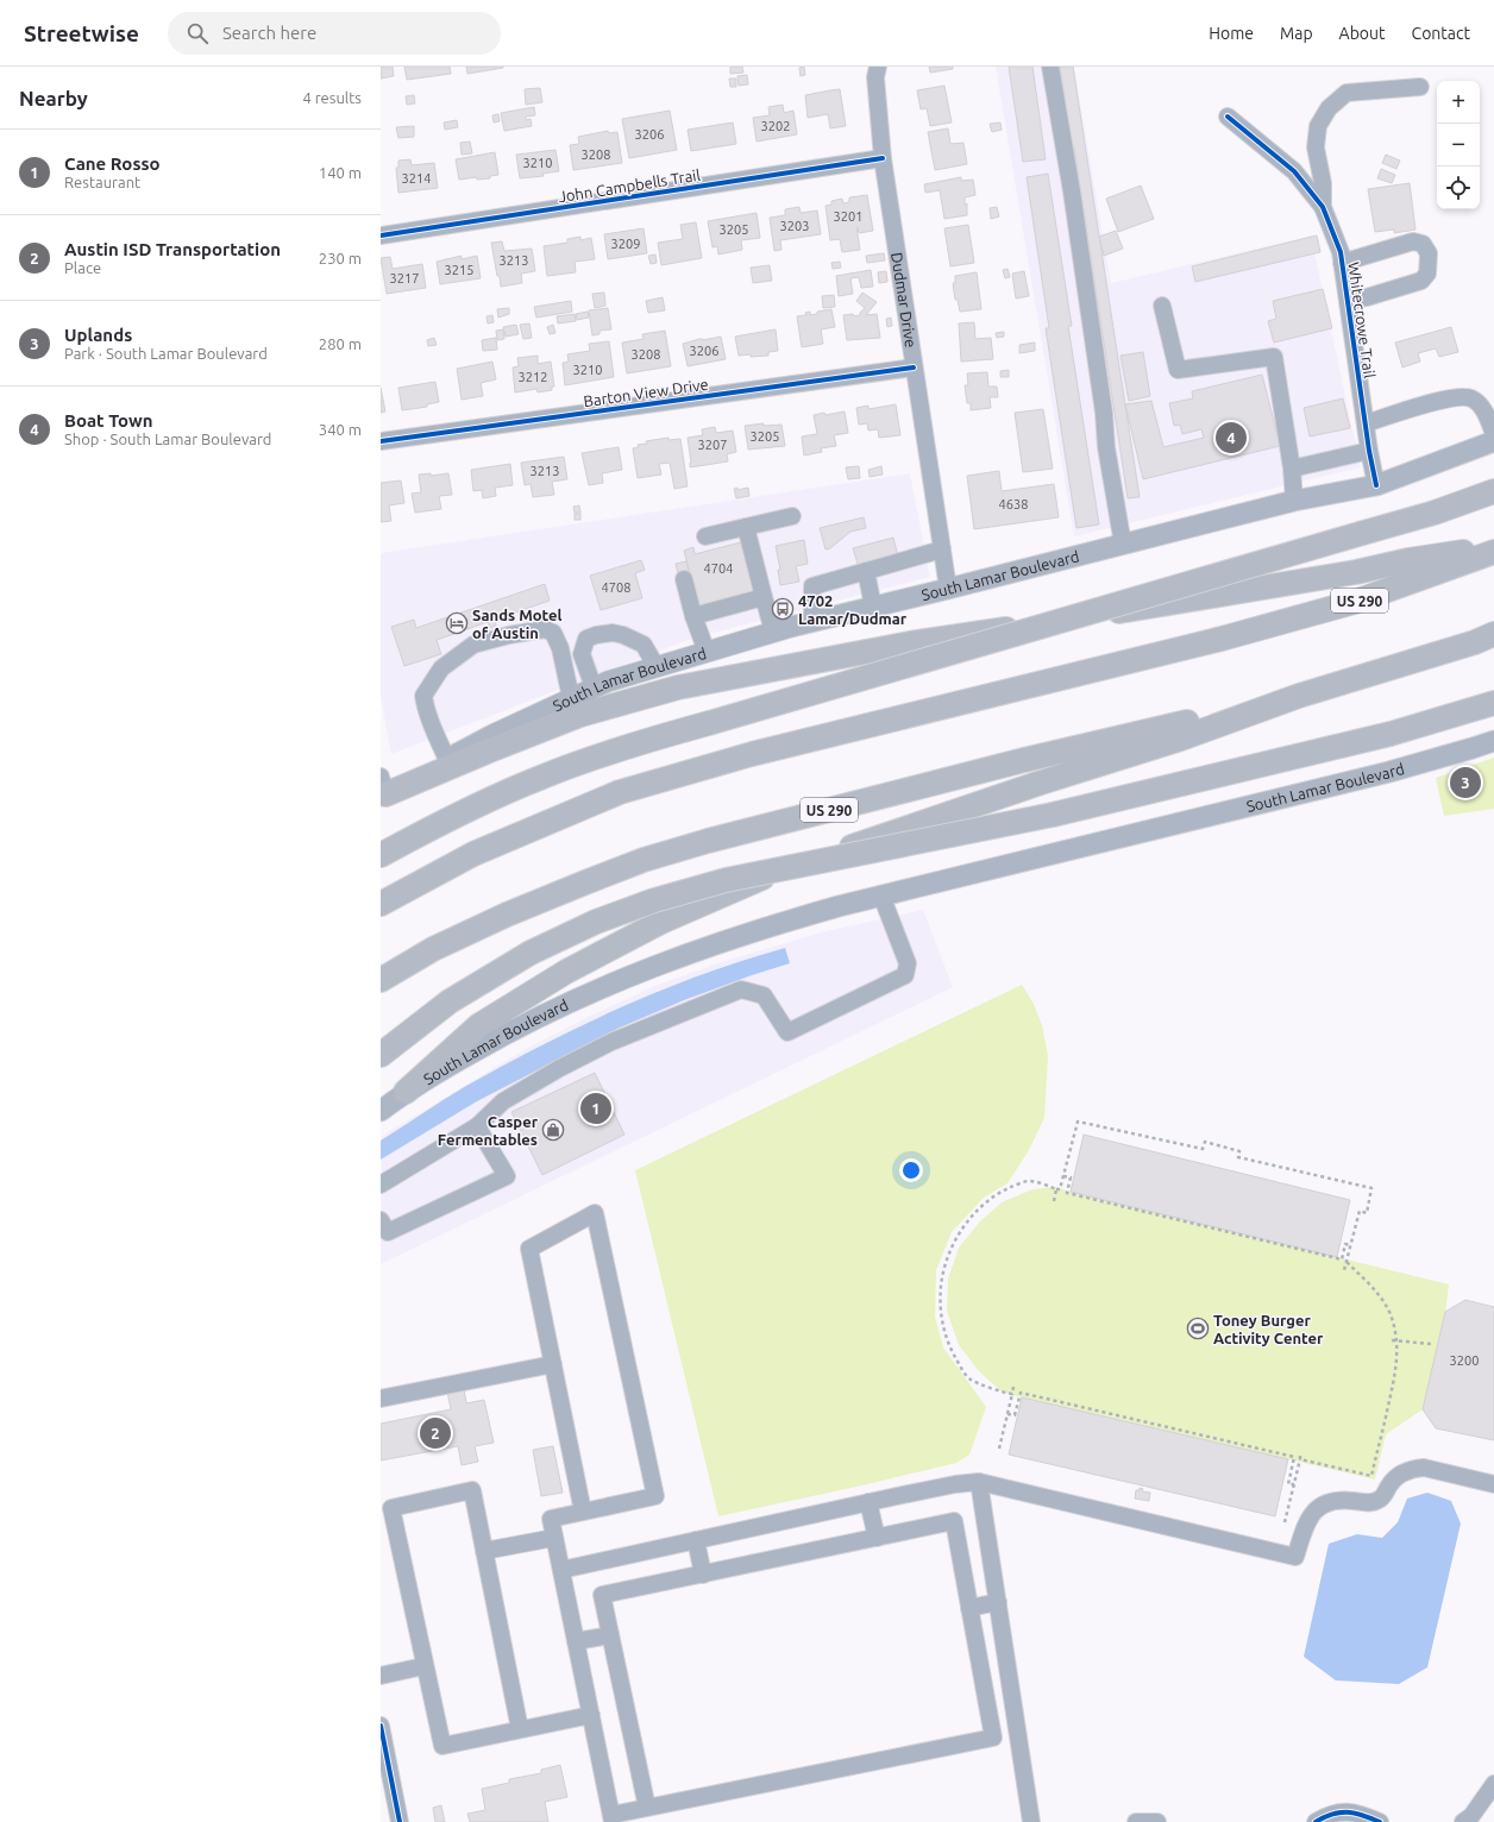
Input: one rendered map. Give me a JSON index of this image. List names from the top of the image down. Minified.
{"streets":{"highway":["US 290"],"main road":["South Lamar Boulevard"],"street":["John Campbells Trail","Dudmar Drive","Whitecrowe Trail","Barton View Drive"]},"crossings":[["John Campbells Trail","Dudmar Drive"],["Dudmar Drive","Barton View Drive"],["Dudmar Drive","South Lamar Boulevard"],["Whitecrowe Trail","South Lamar Boulevard"]],"places":{"bus stop":["4702 Lamar/Dudmar"],"hotel":["Sands Motel of Austin"],"shop":["Casper Fermentables"],"sports":["Toney Burger Activity Center"]},"house_numbers":["3202","3206","3208","3210","3214","3201","3203","3205","3209","3213","3215","3217","3206","3208","3210","3212","3205","3207","3213","4638","4704","4708","3200"],"page":{"header":"Streetwise","search":"Search here","nav":["Home","Map","About","Contact"],"heading":["Nearby","4 results"],"map_buttons":["+","−"],"list":[{"mark":"1","name":"Cane Rosso","note":"Restaurant","value":"140 m"},{"mark":"2","name":"Austin ISD Transportation","note":"Place","value":"230 m"},{"mark":"3","name":"Uplands","note":"Park · South Lamar Boulevard","value":"280 m"},{"mark":"4","name":"Boat Town","note":"Shop · South Lamar Boulevard","value":"340 m"}],"pins":["4","3","1","2"]}}
